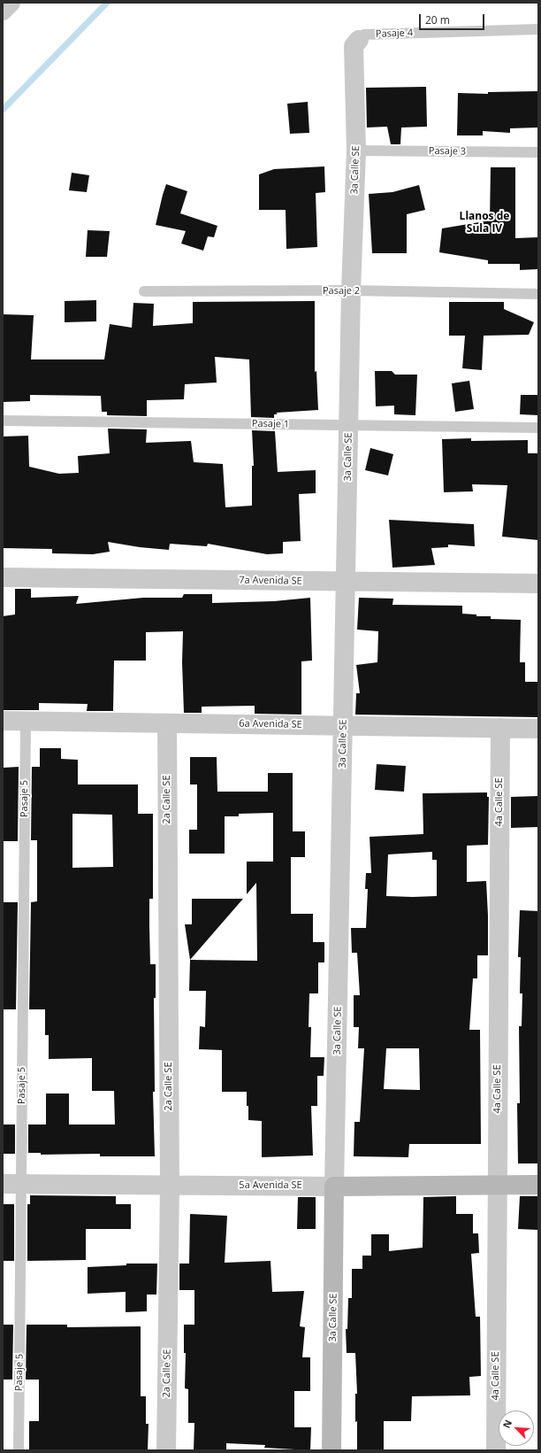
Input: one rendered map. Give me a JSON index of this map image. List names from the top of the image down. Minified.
{"streets":{"street":["3a Calle SE","7a Avenida SE","6a Avenida SE","2a Calle SE","4a Calle SE","5a Avenida SE"],"lane":["Pasaje 4","Pasaje 3","Pasaje 2","Pasaje 1","Pasaje 5"]},"crossings":[["Pasaje 4","3a Calle SE"],["Pasaje 3","3a Calle SE"],["3a Calle SE","Pasaje 2"],["3a Calle SE","Pasaje 1"],["3a Calle SE","7a Avenida SE"],["3a Calle SE","6a Avenida SE"],["3a Calle SE","5a Avenida SE"],["6a Avenida SE","Pasaje 5"],["6a Avenida SE","2a Calle SE"],["6a Avenida SE","4a Calle SE"],["Pasaje 5","5a Avenida SE"],["2a Calle SE","5a Avenida SE"],["4a Calle SE","5a Avenida SE"]],"districts":["Llanos de Sula IV"],"scale_bar":"20 m","north":"top left"}
